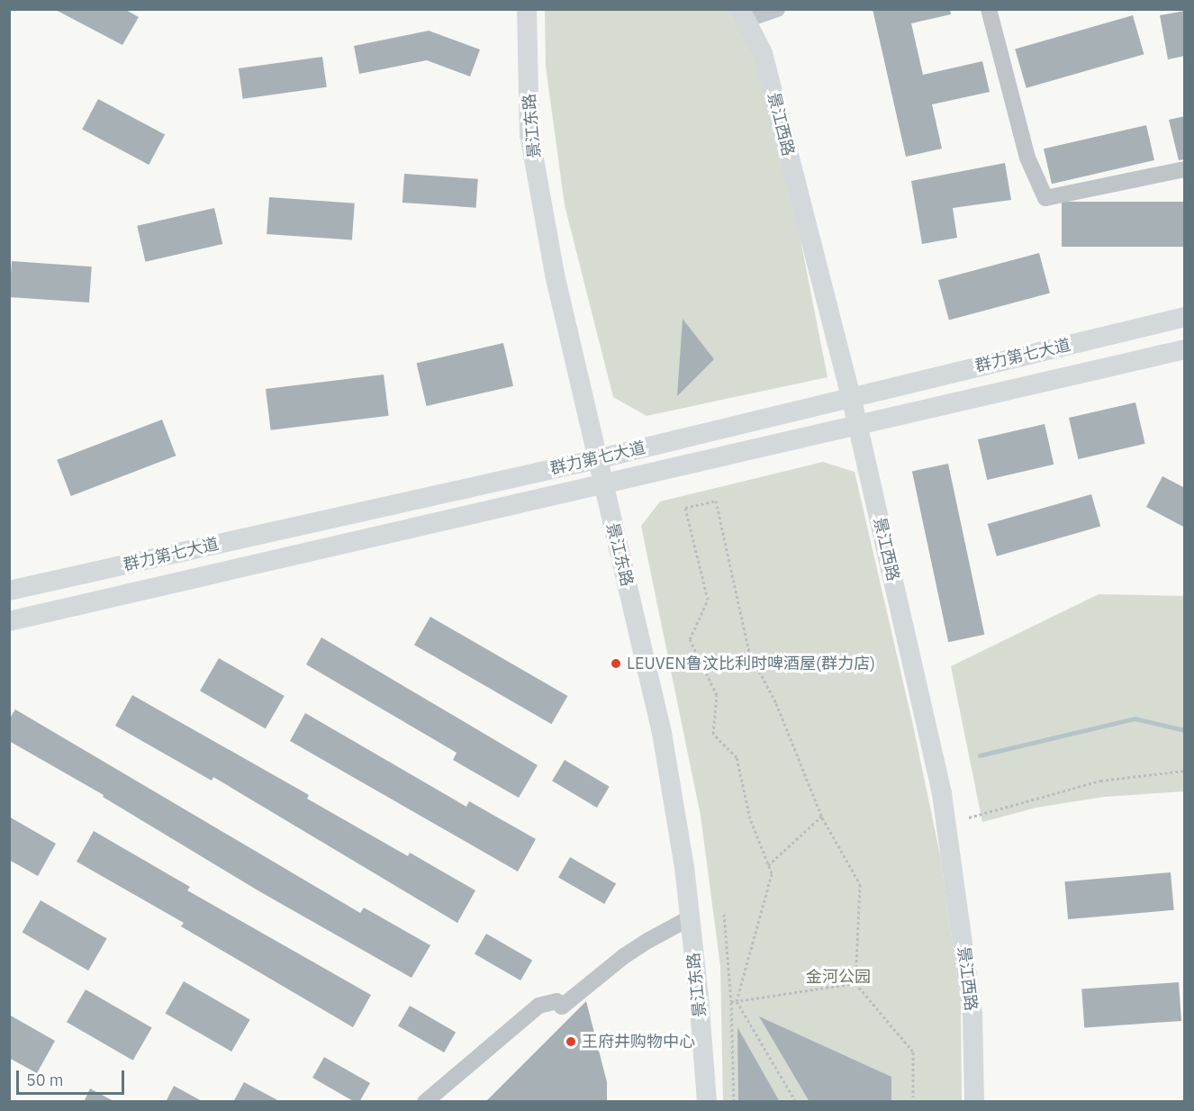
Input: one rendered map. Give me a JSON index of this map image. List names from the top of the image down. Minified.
{"streets":{"main road":["景江西路","景江东路","群力第七大道"]},"crossings":[["景江西路","群力第七大道"],["景江东路","群力第七大道"]],"parks":["金河公园"],"places":["LEUVEN鲁汶比利时啤酒屋(群力店)","王府井购物中心"],"scale_bar":"50 m"}
